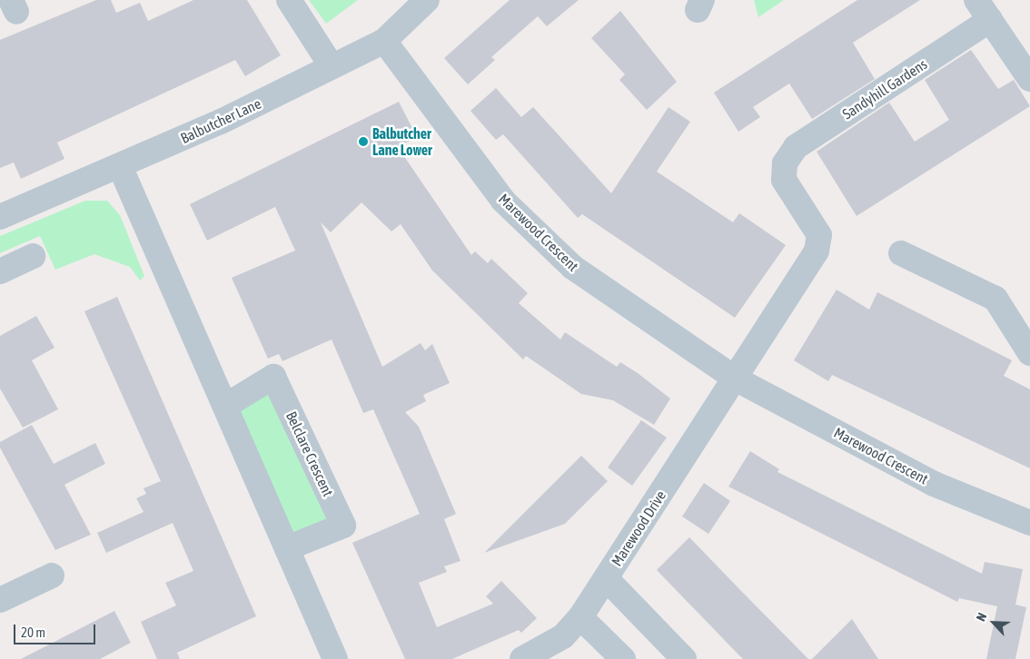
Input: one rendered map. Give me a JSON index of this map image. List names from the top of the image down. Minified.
{"streets":{"street":["Sandyhill Gardens","Balbutcher Lane","Marewood Crescent","Belclare Crescent","Marewood Drive"]},"crossings":[["Sandyhill Gardens","Marewood Crescent"],["Sandyhill Gardens","Marewood Drive"],["Balbutcher Lane","Marewood Crescent"],["Marewood Crescent","Marewood Drive"]],"places":["Balbutcher Lane Lower"],"scale_bar":"20 m","north":"top left"}
